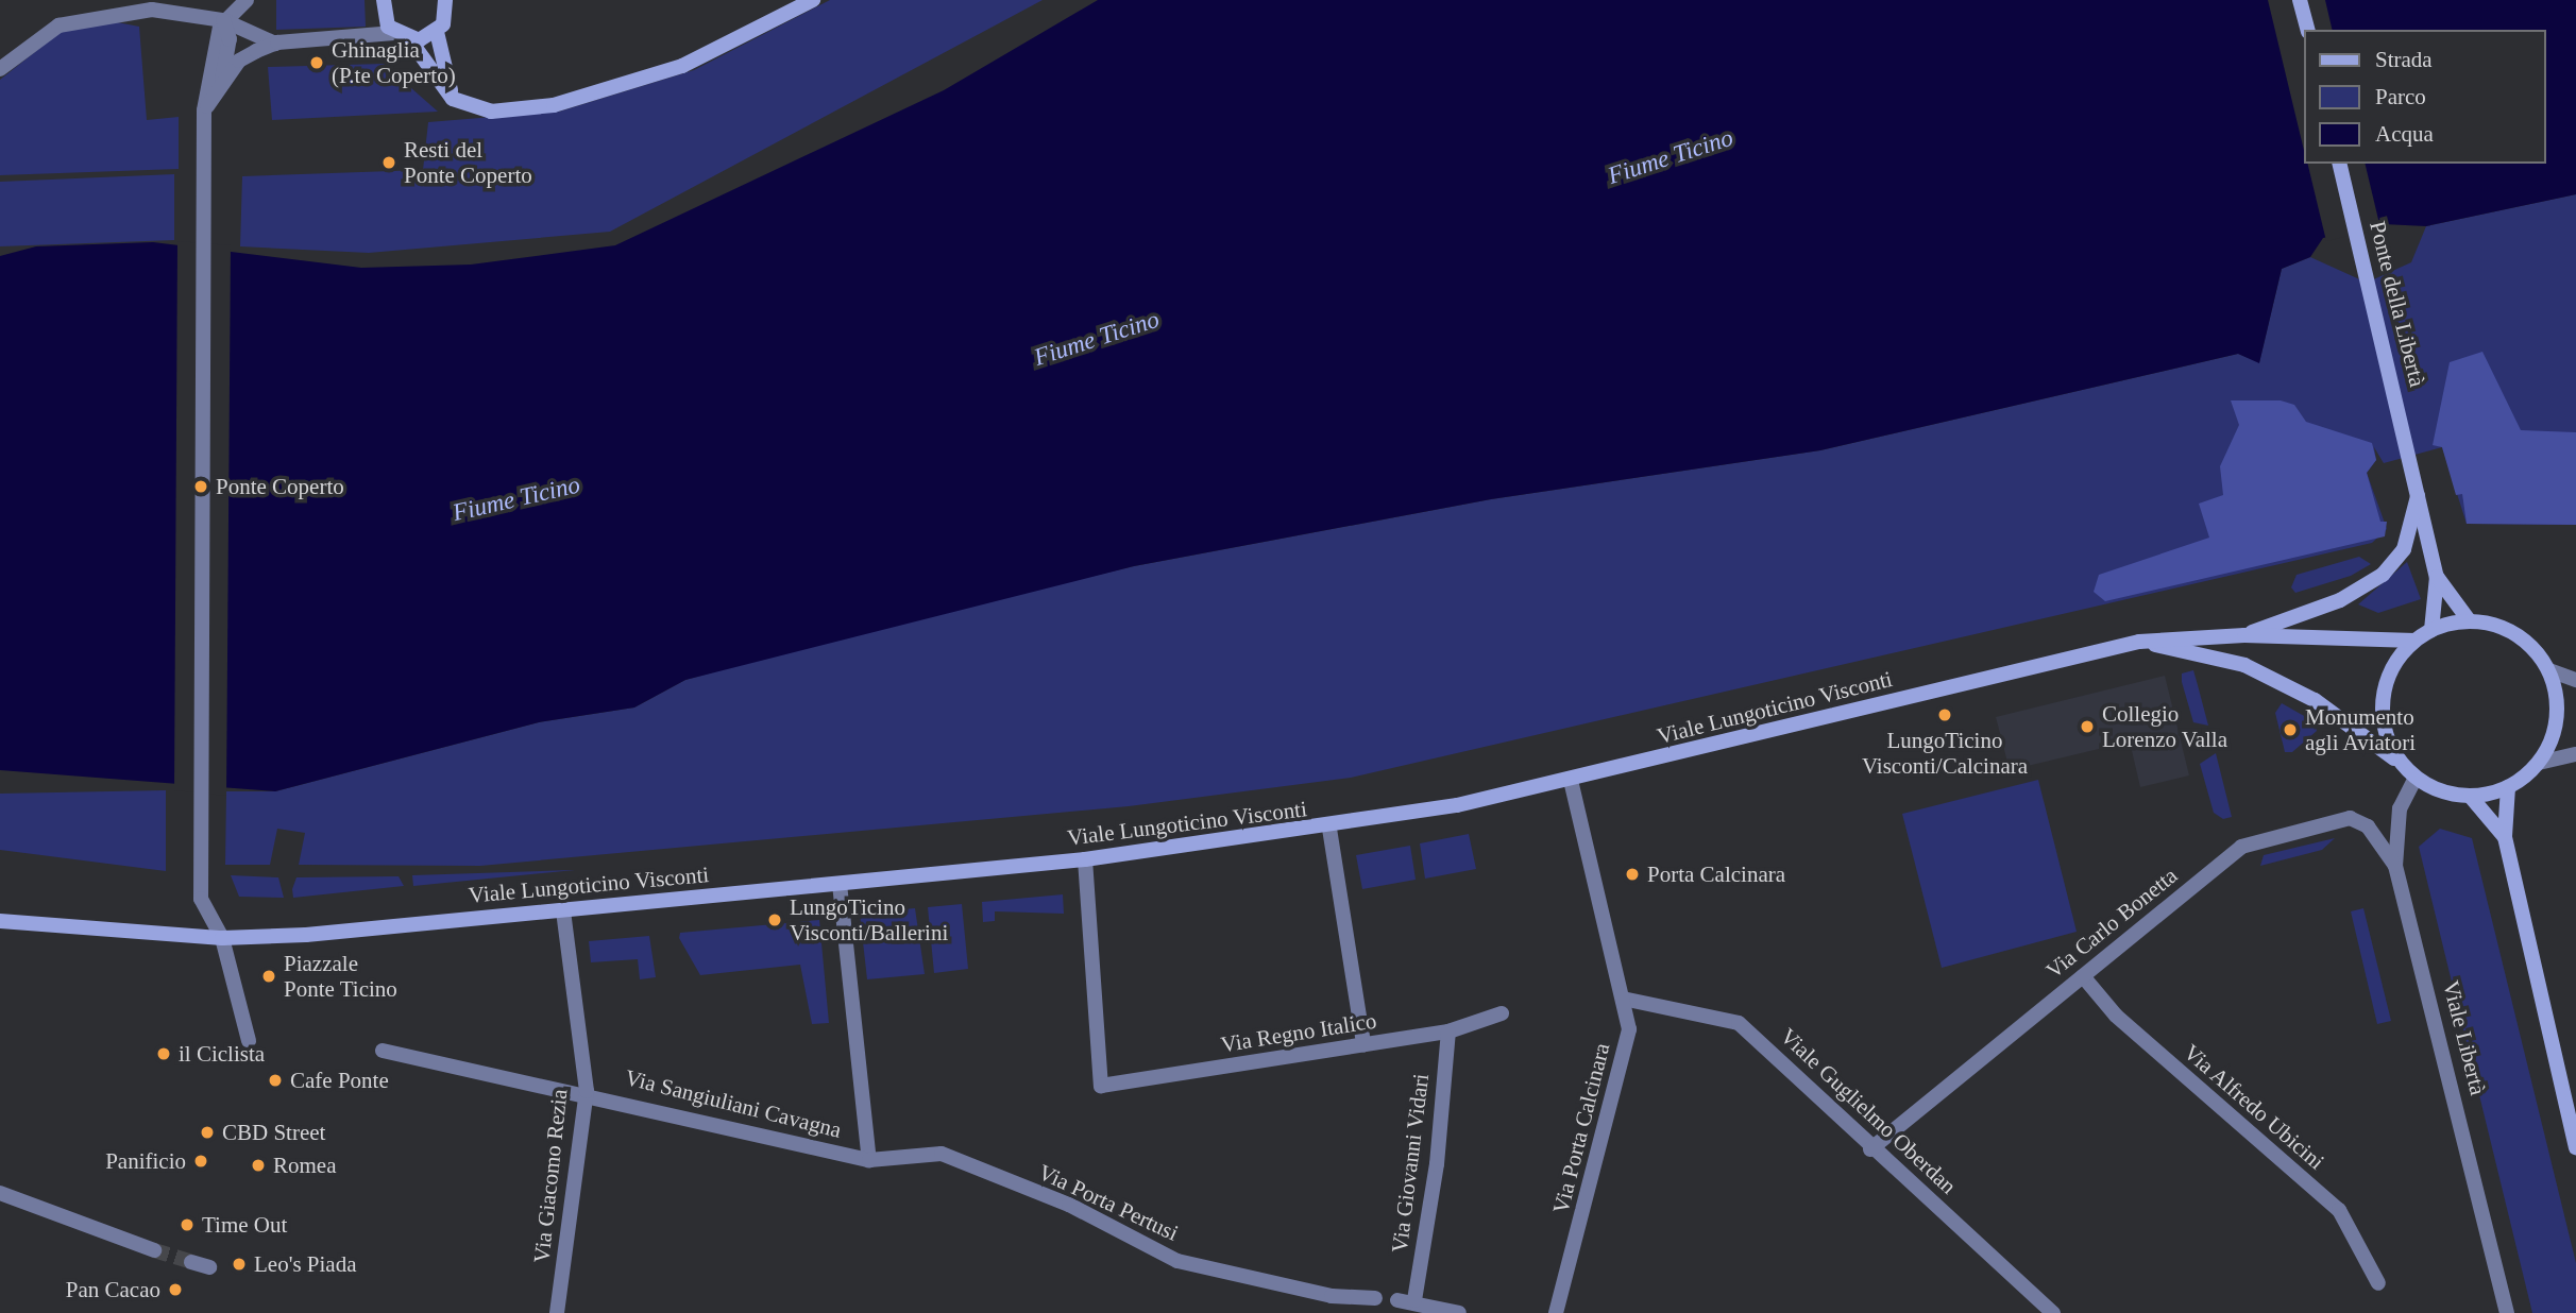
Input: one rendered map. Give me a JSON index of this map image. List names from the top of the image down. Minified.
{"streets":{"main road":["Ponte della Libertà","Viale Lungoticino Visconti"],"street":["Via Carlo Bonetta","Via Regno Italico","Viale Libertà","Via Sangiuliani Cavagna","Via Alfredo Ubicini","Viale Guglielmo Oberdan","Via Porta Calcinara","Via Giovanni Vidari","Via Giacomo Rezia","Via Porta Pertusi"]},"crossings":[["Viale Lungoticino Visconti","Via Regno Italico"],["Viale Lungoticino Visconti","Viale Libertà"],["Viale Lungoticino Visconti","Via Porta Calcinara"],["Viale Lungoticino Visconti","Via Giacomo Rezia"],["Via Carlo Bonetta","Viale Libertà"],["Via Carlo Bonetta","Via Alfredo Ubicini"],["Via Carlo Bonetta","Viale Guglielmo Oberdan"],["Via Regno Italico","Via Giovanni Vidari"],["Via Sangiuliani Cavagna","Via Giacomo Rezia"],["Via Sangiuliani Cavagna","Via Porta Pertusi"],["Viale Guglielmo Oberdan","Via Porta Calcinara"]],"water":["Fiume Ticino"],"places":["Ghinaglia (P.te Coperto)","Resti del Ponte Coperto","Ponte Coperto","LungoTicino Visconti/Calcinara","Collegio Lorenzo Valla","Monumento agli Aviatori","Porta Calcinara","LungoTicino Visconti/Ballerini","Piazzale Ponte Ticino","il Ciclista","Cafe Ponte","CBD Street","Panificio","Romea","Time Out","Leo's Piada","Pan Cacao"],"legend":["Strada","Parco","Acqua"]}
